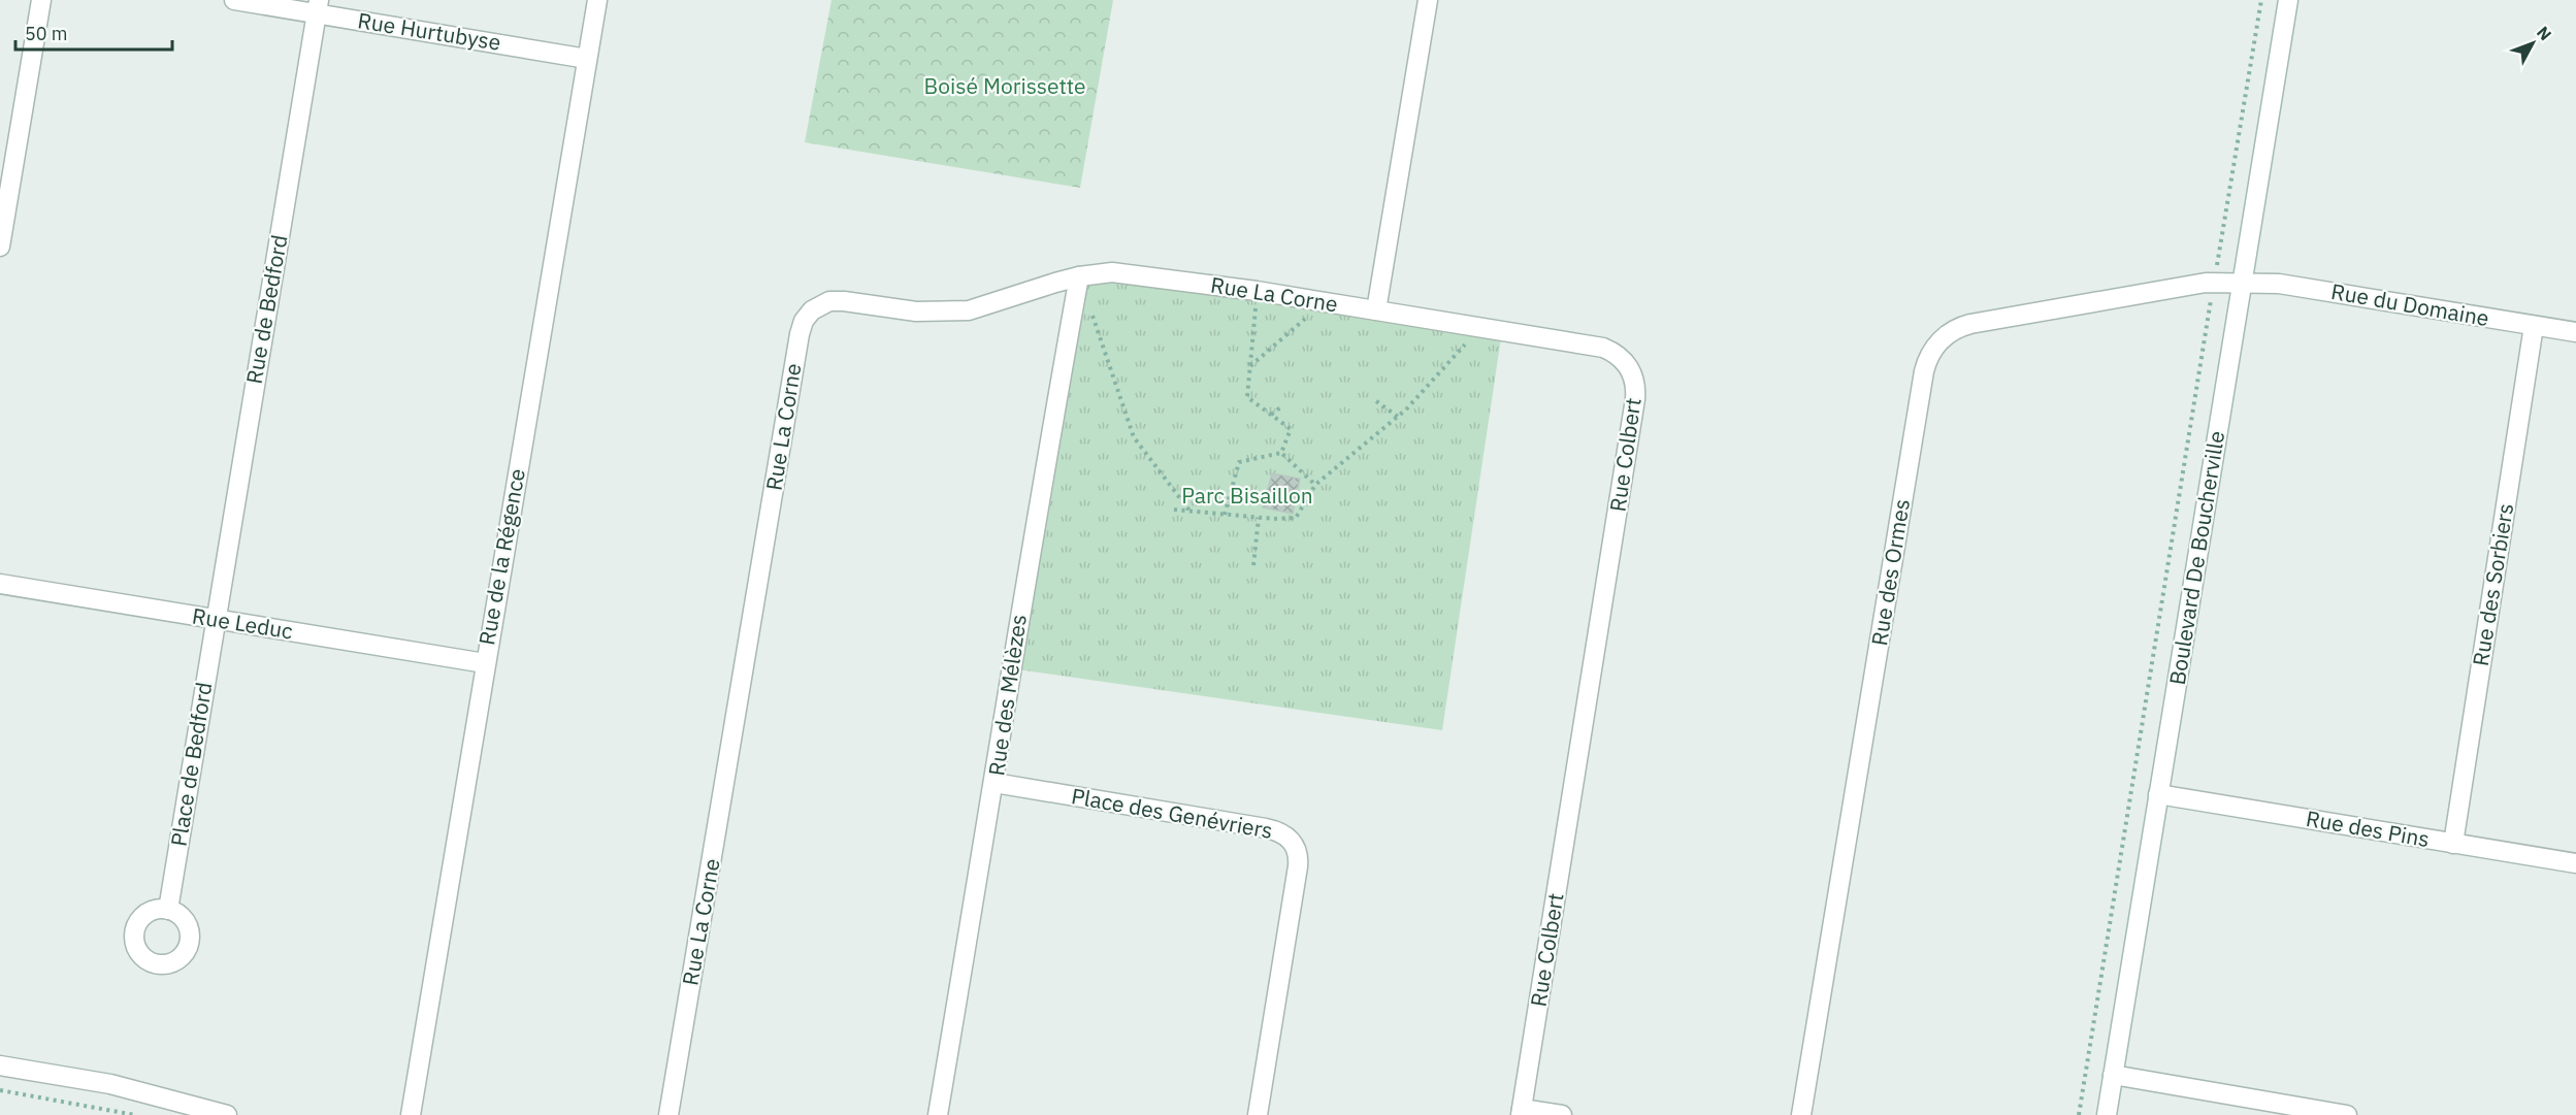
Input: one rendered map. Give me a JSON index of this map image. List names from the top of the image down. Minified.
{"streets":{"street":["Rue Hurtubyse","Rue La Corne","Rue du Domaine","Rue de Bedford","Rue Colbert","Rue de la Régence","Boulevard De Boucherville","Rue des Ormes","Rue des Sorbiers","Rue Leduc","Rue des Mélèzes","Place de Bedford","Place des Genévriers","Rue des Pins"]},"crossings":[["Rue Hurtubyse","Rue de Bedford"],["Rue Hurtubyse","Rue de la Régence"],["Rue La Corne","Rue Colbert"],["Rue La Corne","Rue des Mélèzes"],["Rue du Domaine","Boulevard De Boucherville"],["Rue du Domaine","Rue des Ormes"],["Rue du Domaine","Rue des Sorbiers"],["Rue de Bedford","Rue Leduc"],["Rue de Bedford","Place de Bedford"],["Rue de la Régence","Rue Leduc"],["Boulevard De Boucherville","Rue des Ormes"],["Boulevard De Boucherville","Rue des Pins"],["Rue des Sorbiers","Rue des Pins"],["Rue Leduc","Place de Bedford"],["Rue des Mélèzes","Place des Genévriers"]],"parks":["Boisé Morissette","Parc Bisaillon"],"scale_bar":"50 m","north":"top right"}
